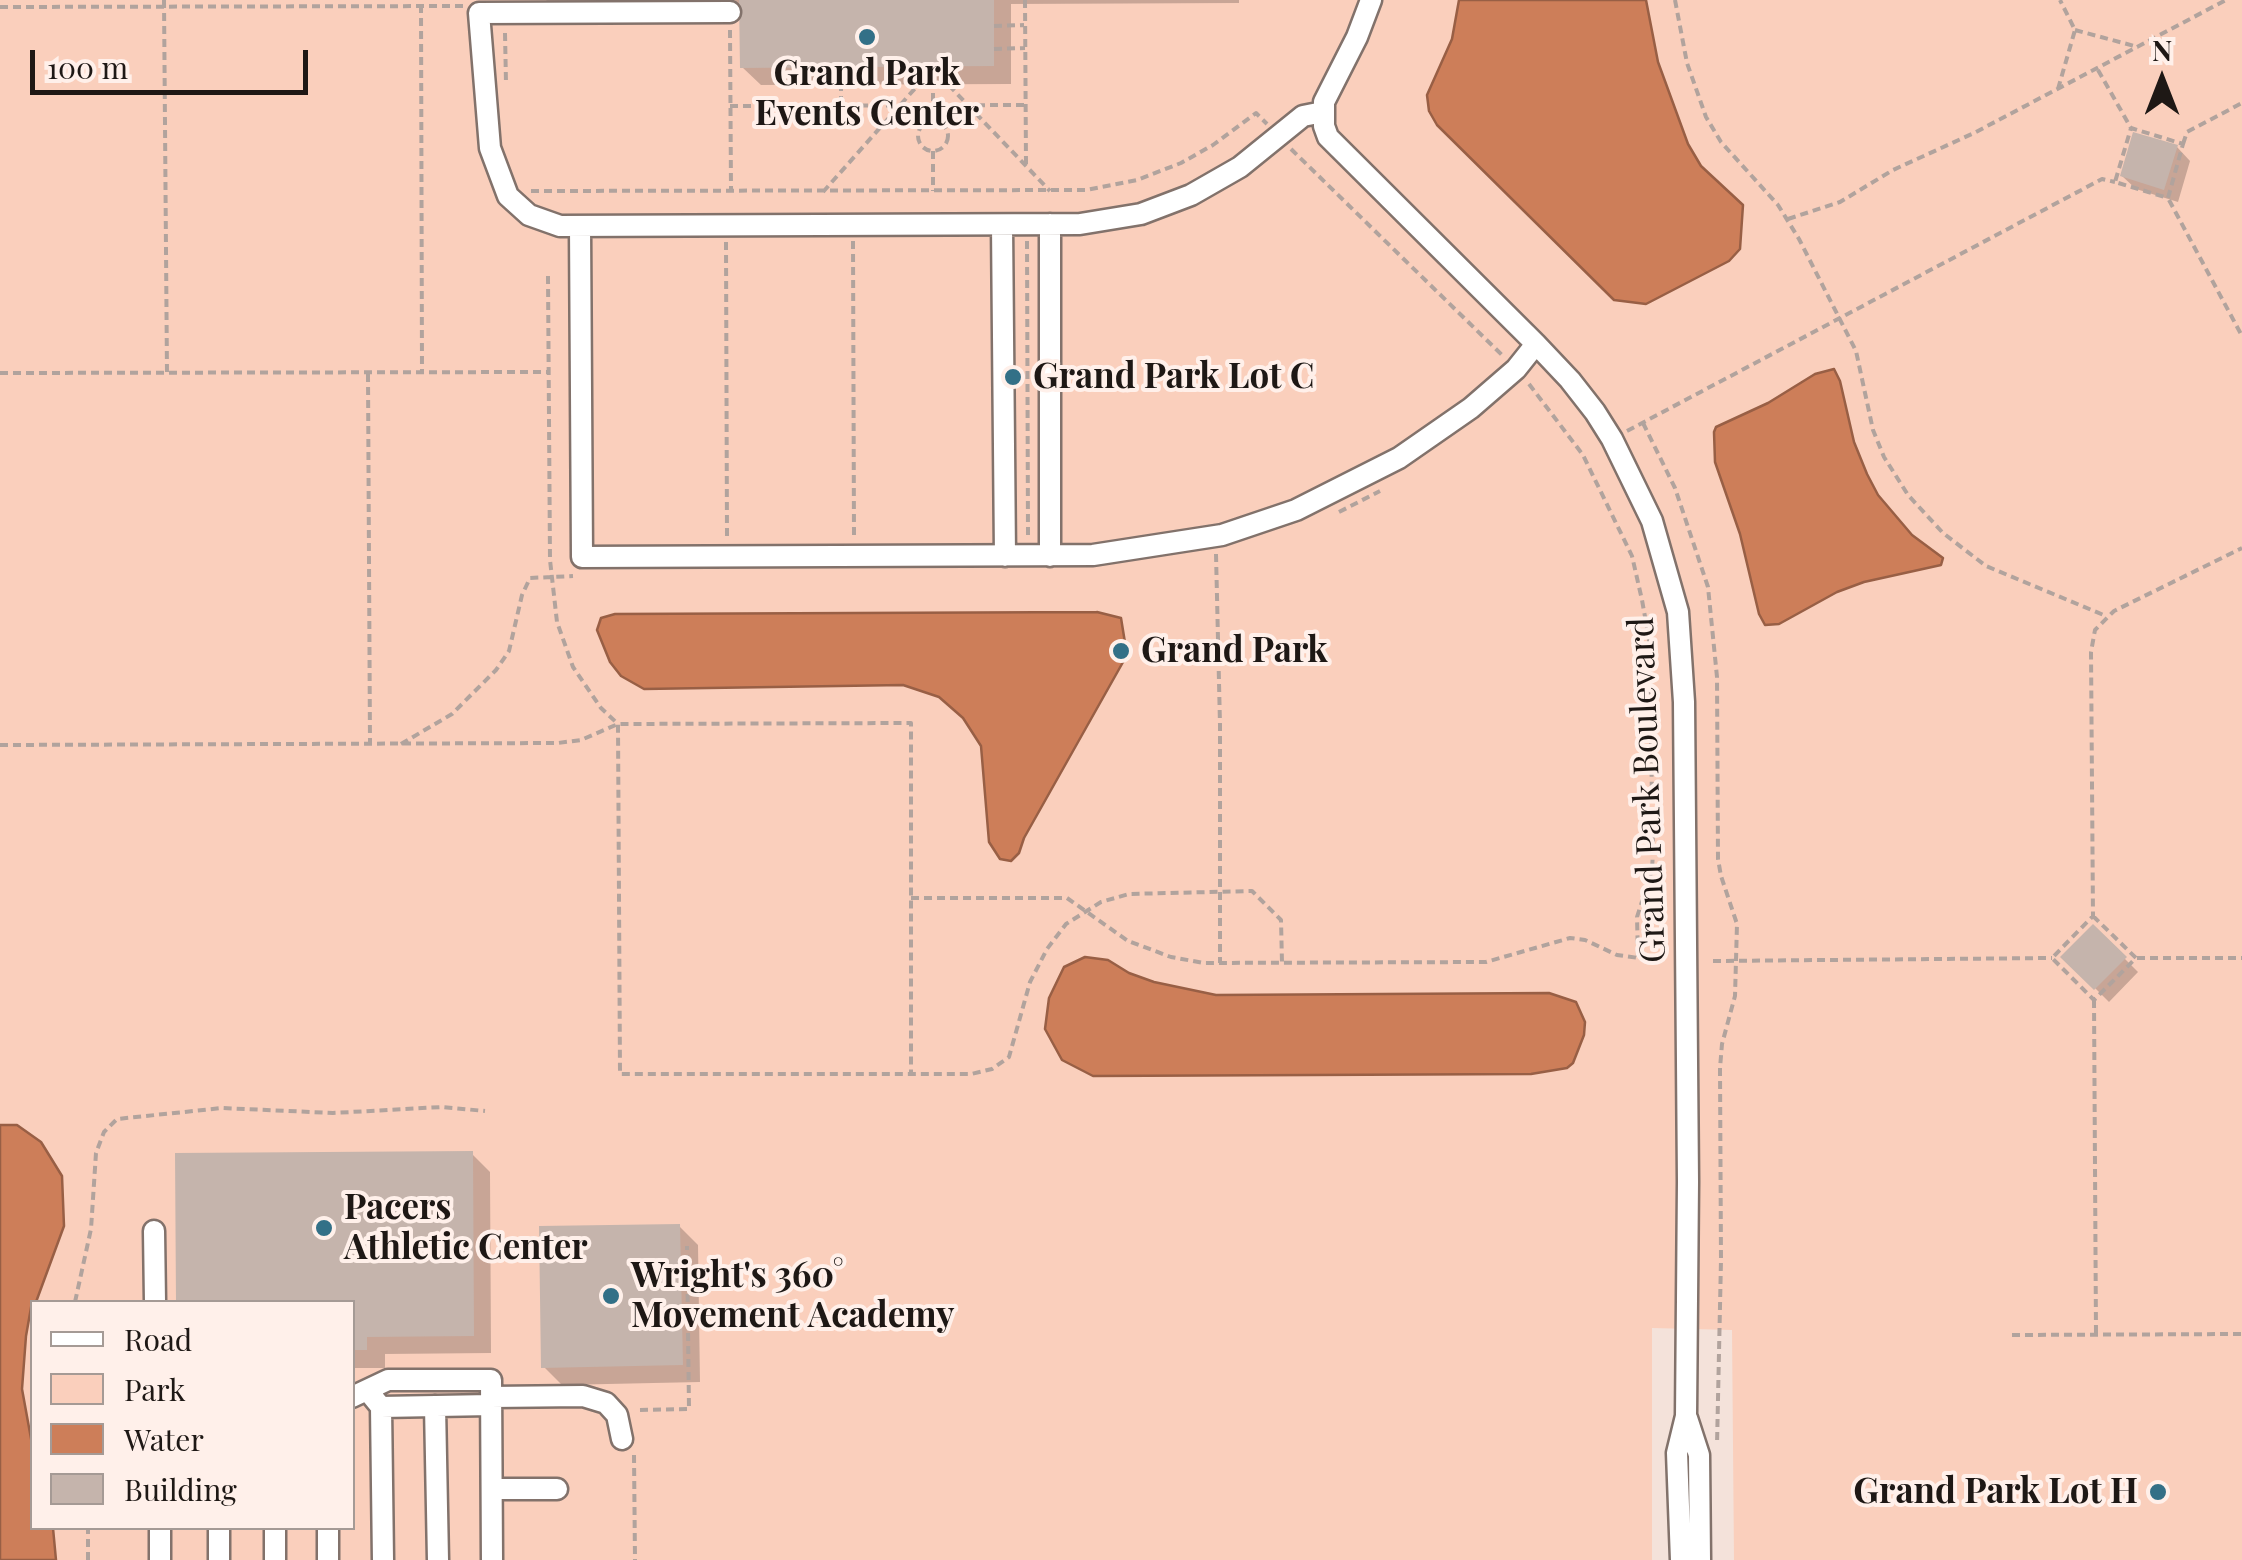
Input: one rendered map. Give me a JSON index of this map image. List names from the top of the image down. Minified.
{"streets":{"street":["Grand Park Boulevard"]},"places":["Grand Park Events Center","Grand Park Lot C","Grand Park","Pacers Athletic Center","Wright's 360° Movement Academy","Grand Park Lot H"],"legend":["Road","Park","Water","Building"],"scale_bar":"100 m","north":"top"}
